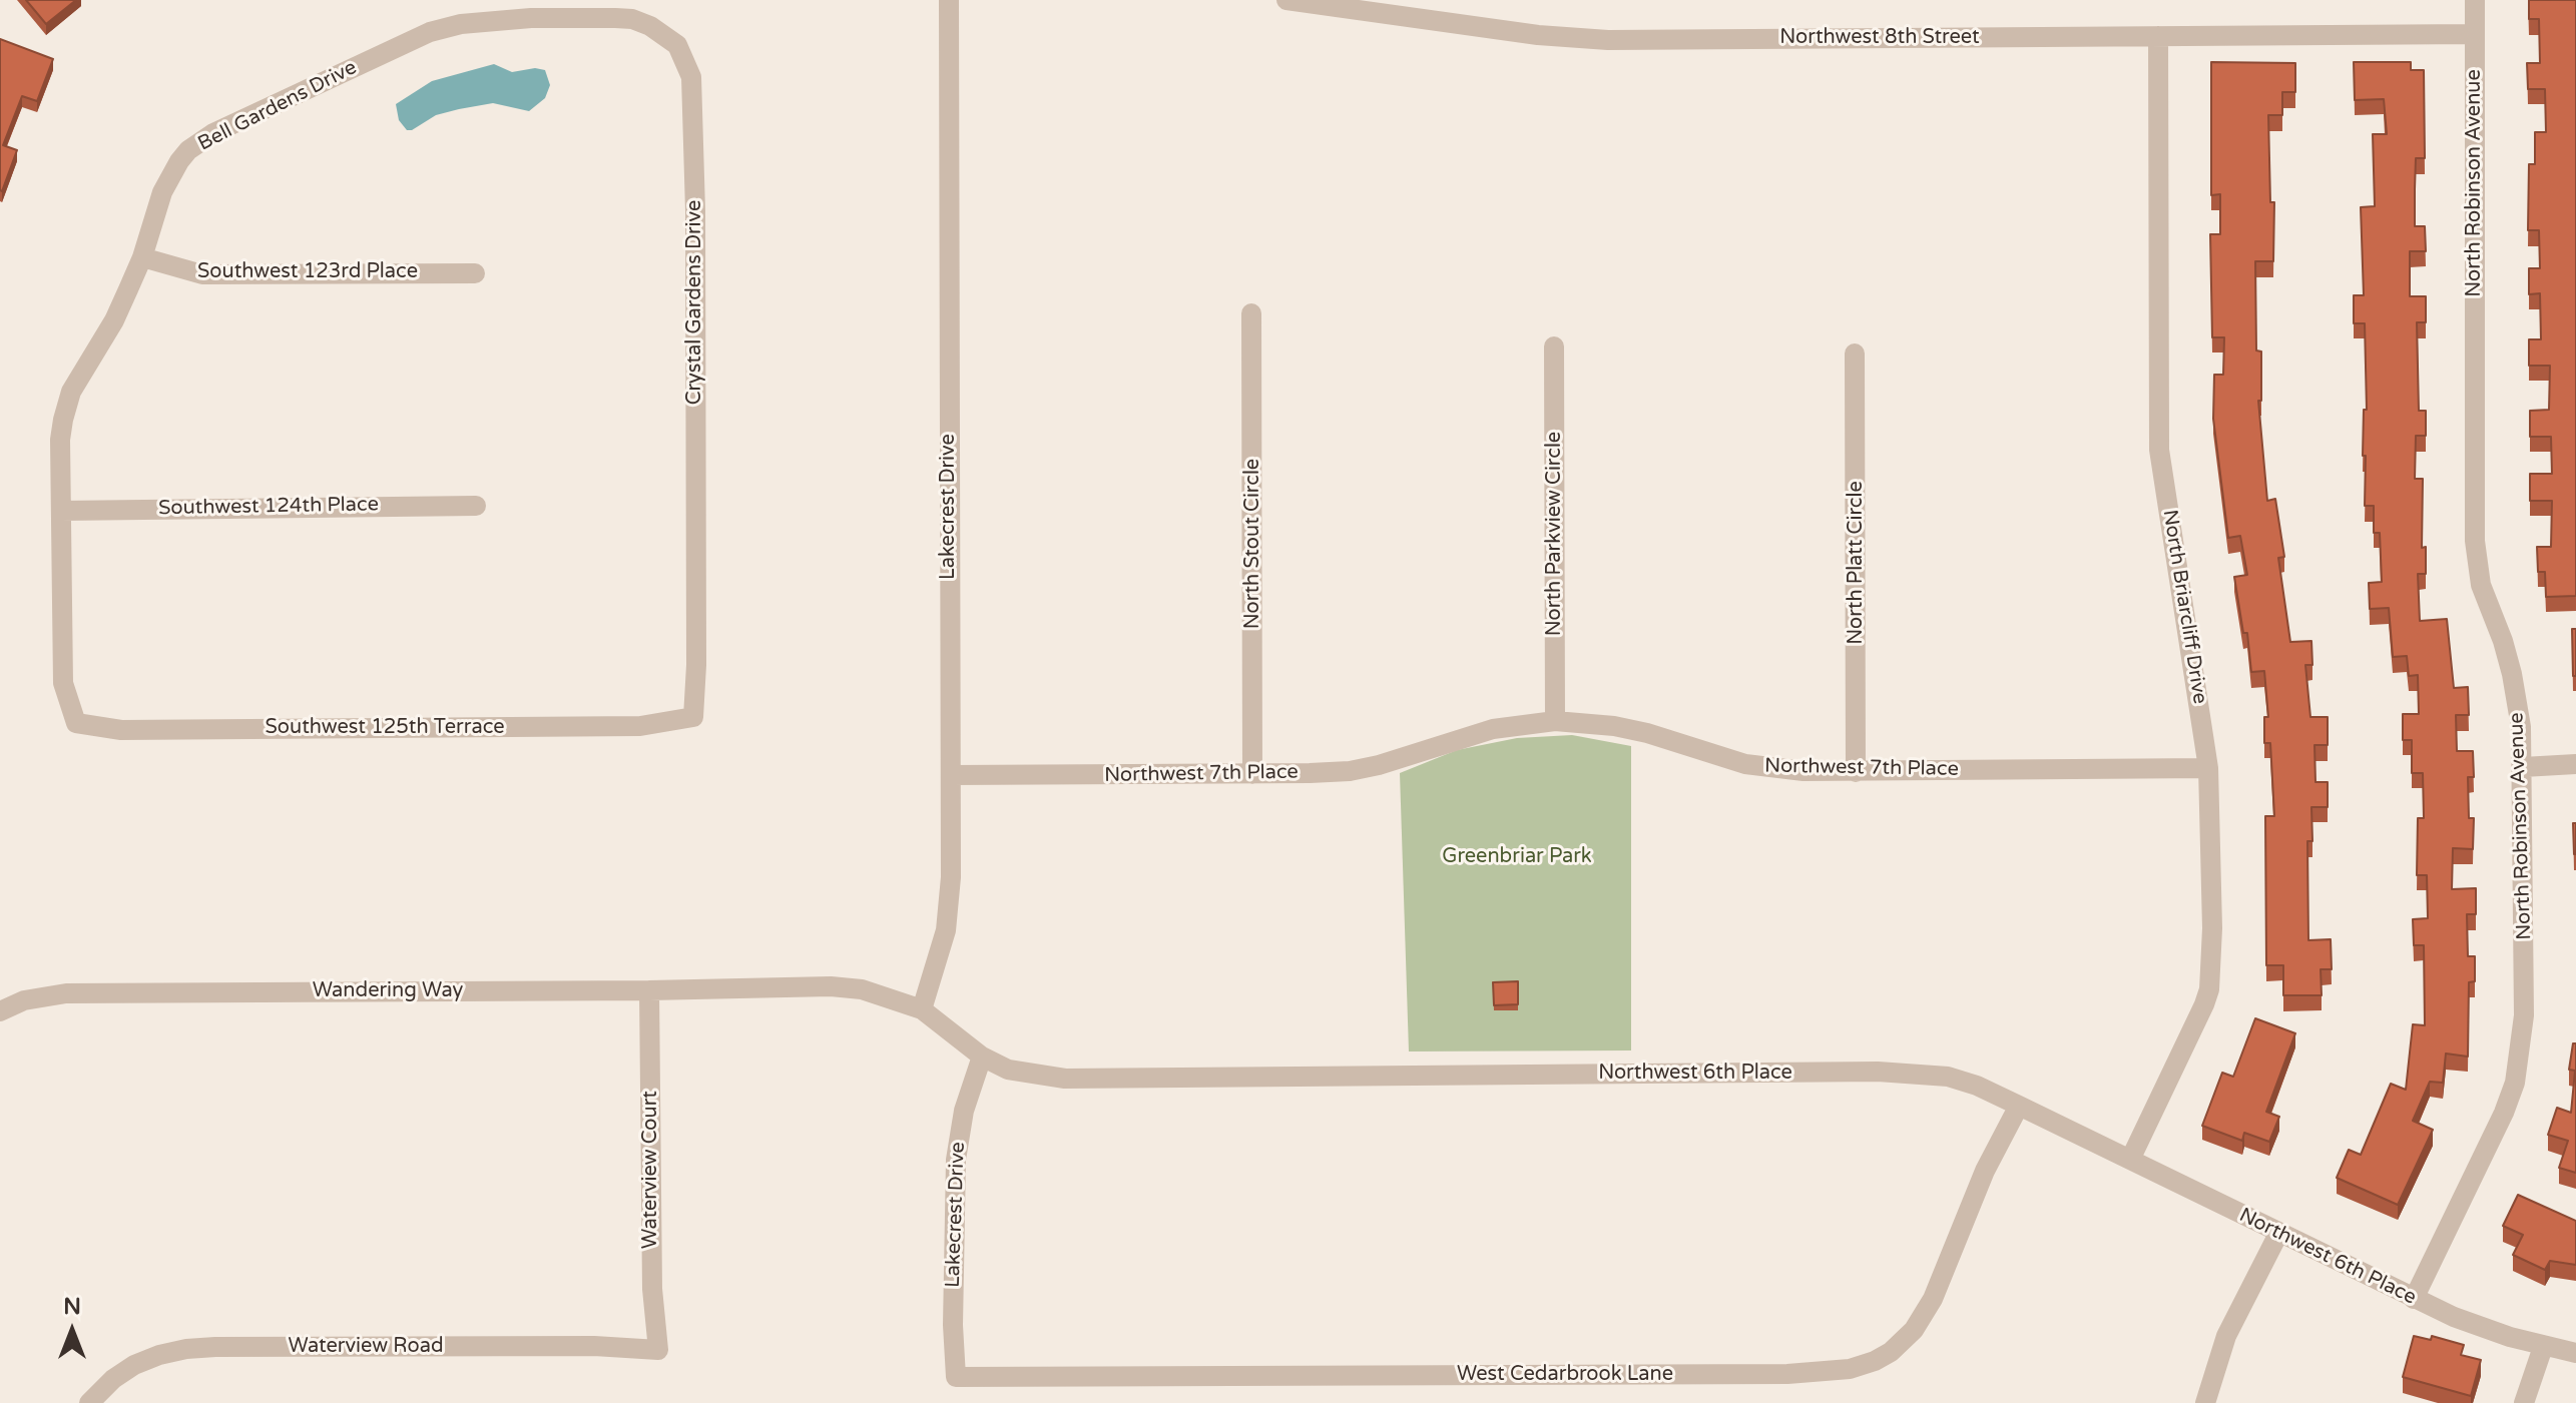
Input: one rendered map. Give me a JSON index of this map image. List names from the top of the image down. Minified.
{"streets":{"street":["Northwest 8th Street","Bell Gardens Drive","North Robinson Avenue","Southwest 123rd Place","Crystal Gardens Drive","Southwest 124th Place","Lakecrest Drive","North Parkview Circle","North Stout Circle","North Platt Circle","North Briarcliff Drive","Southwest 125th Terrace","Northwest 7th Place","Wandering Way","Northwest 6th Place","Waterview Court","Waterview Road","West Cedarbrook Lane"]},"crossings":[["Northwest 8th Street","North Robinson Avenue"],["Northwest 8th Street","North Briarcliff Drive"],["Bell Gardens Drive","Southwest 123rd Place"],["Bell Gardens Drive","Crystal Gardens Drive"],["Bell Gardens Drive","Southwest 124th Place"],["Bell Gardens Drive","Southwest 125th Terrace"],["North Robinson Avenue","Northwest 6th Place"],["Crystal Gardens Drive","Southwest 125th Terrace"],["Lakecrest Drive","Northwest 7th Place"],["Lakecrest Drive","Northwest 6th Place"],["Lakecrest Drive","West Cedarbrook Lane"],["North Parkview Circle","Northwest 7th Place"],["North Stout Circle","Northwest 7th Place"],["North Platt Circle","Northwest 7th Place"],["North Briarcliff Drive","Northwest 7th Place"],["North Briarcliff Drive","Northwest 6th Place"],["Wandering Way","Northwest 6th Place"],["Wandering Way","Waterview Court"],["Northwest 6th Place","West Cedarbrook Lane"],["Waterview Court","Waterview Road"]],"parks":["Greenbriar Park"],"north":"top"}
